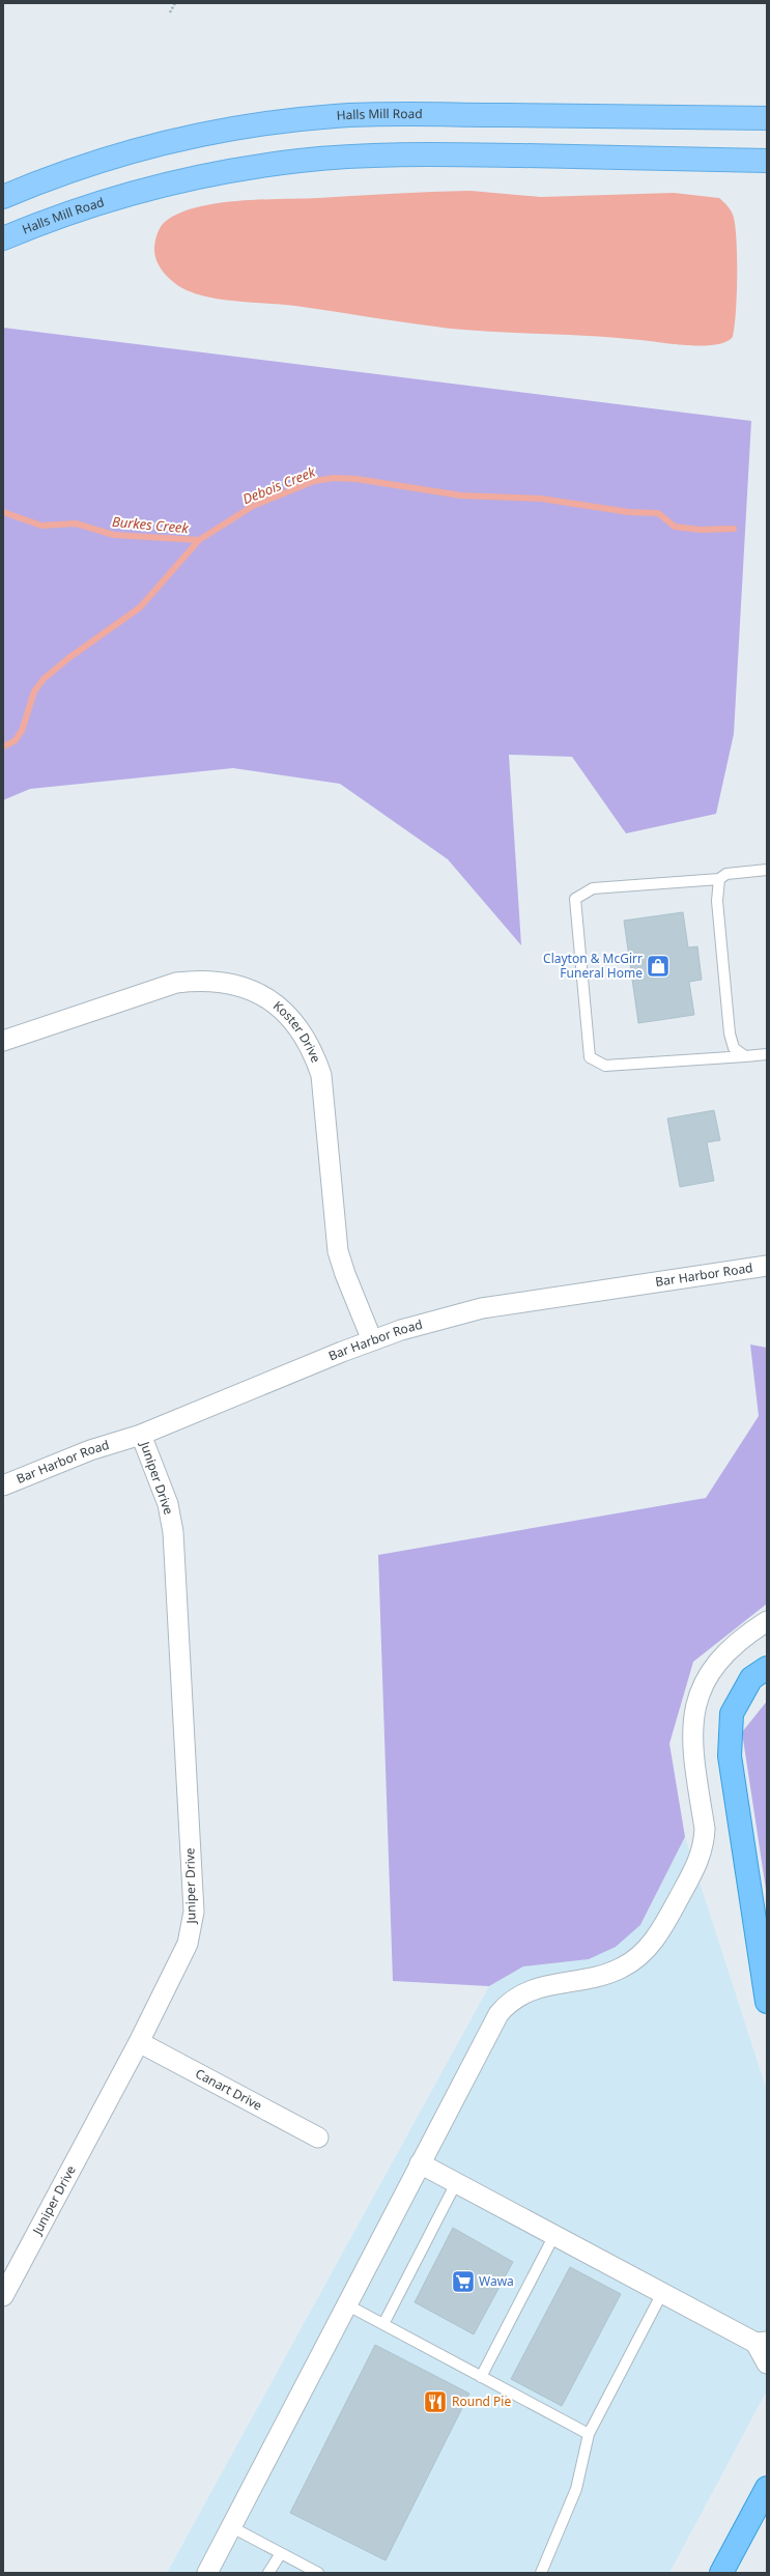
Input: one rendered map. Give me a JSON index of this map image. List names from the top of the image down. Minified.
{"streets":{"main road":["Halls Mill Road"],"street":["Koster Drive","Bar Harbor Road","Juniper Drive","Canart Drive"]},"crossings":[["Koster Drive","Bar Harbor Road"],["Bar Harbor Road","Juniper Drive"],["Juniper Drive","Canart Drive"]],"water":["Debois Creek","Burkes Creek"],"places":{"shop":["Clayton & McGirr Funeral Home"],"supermarket":["Wawa"],"restaurant":["Round Pie"]}}
